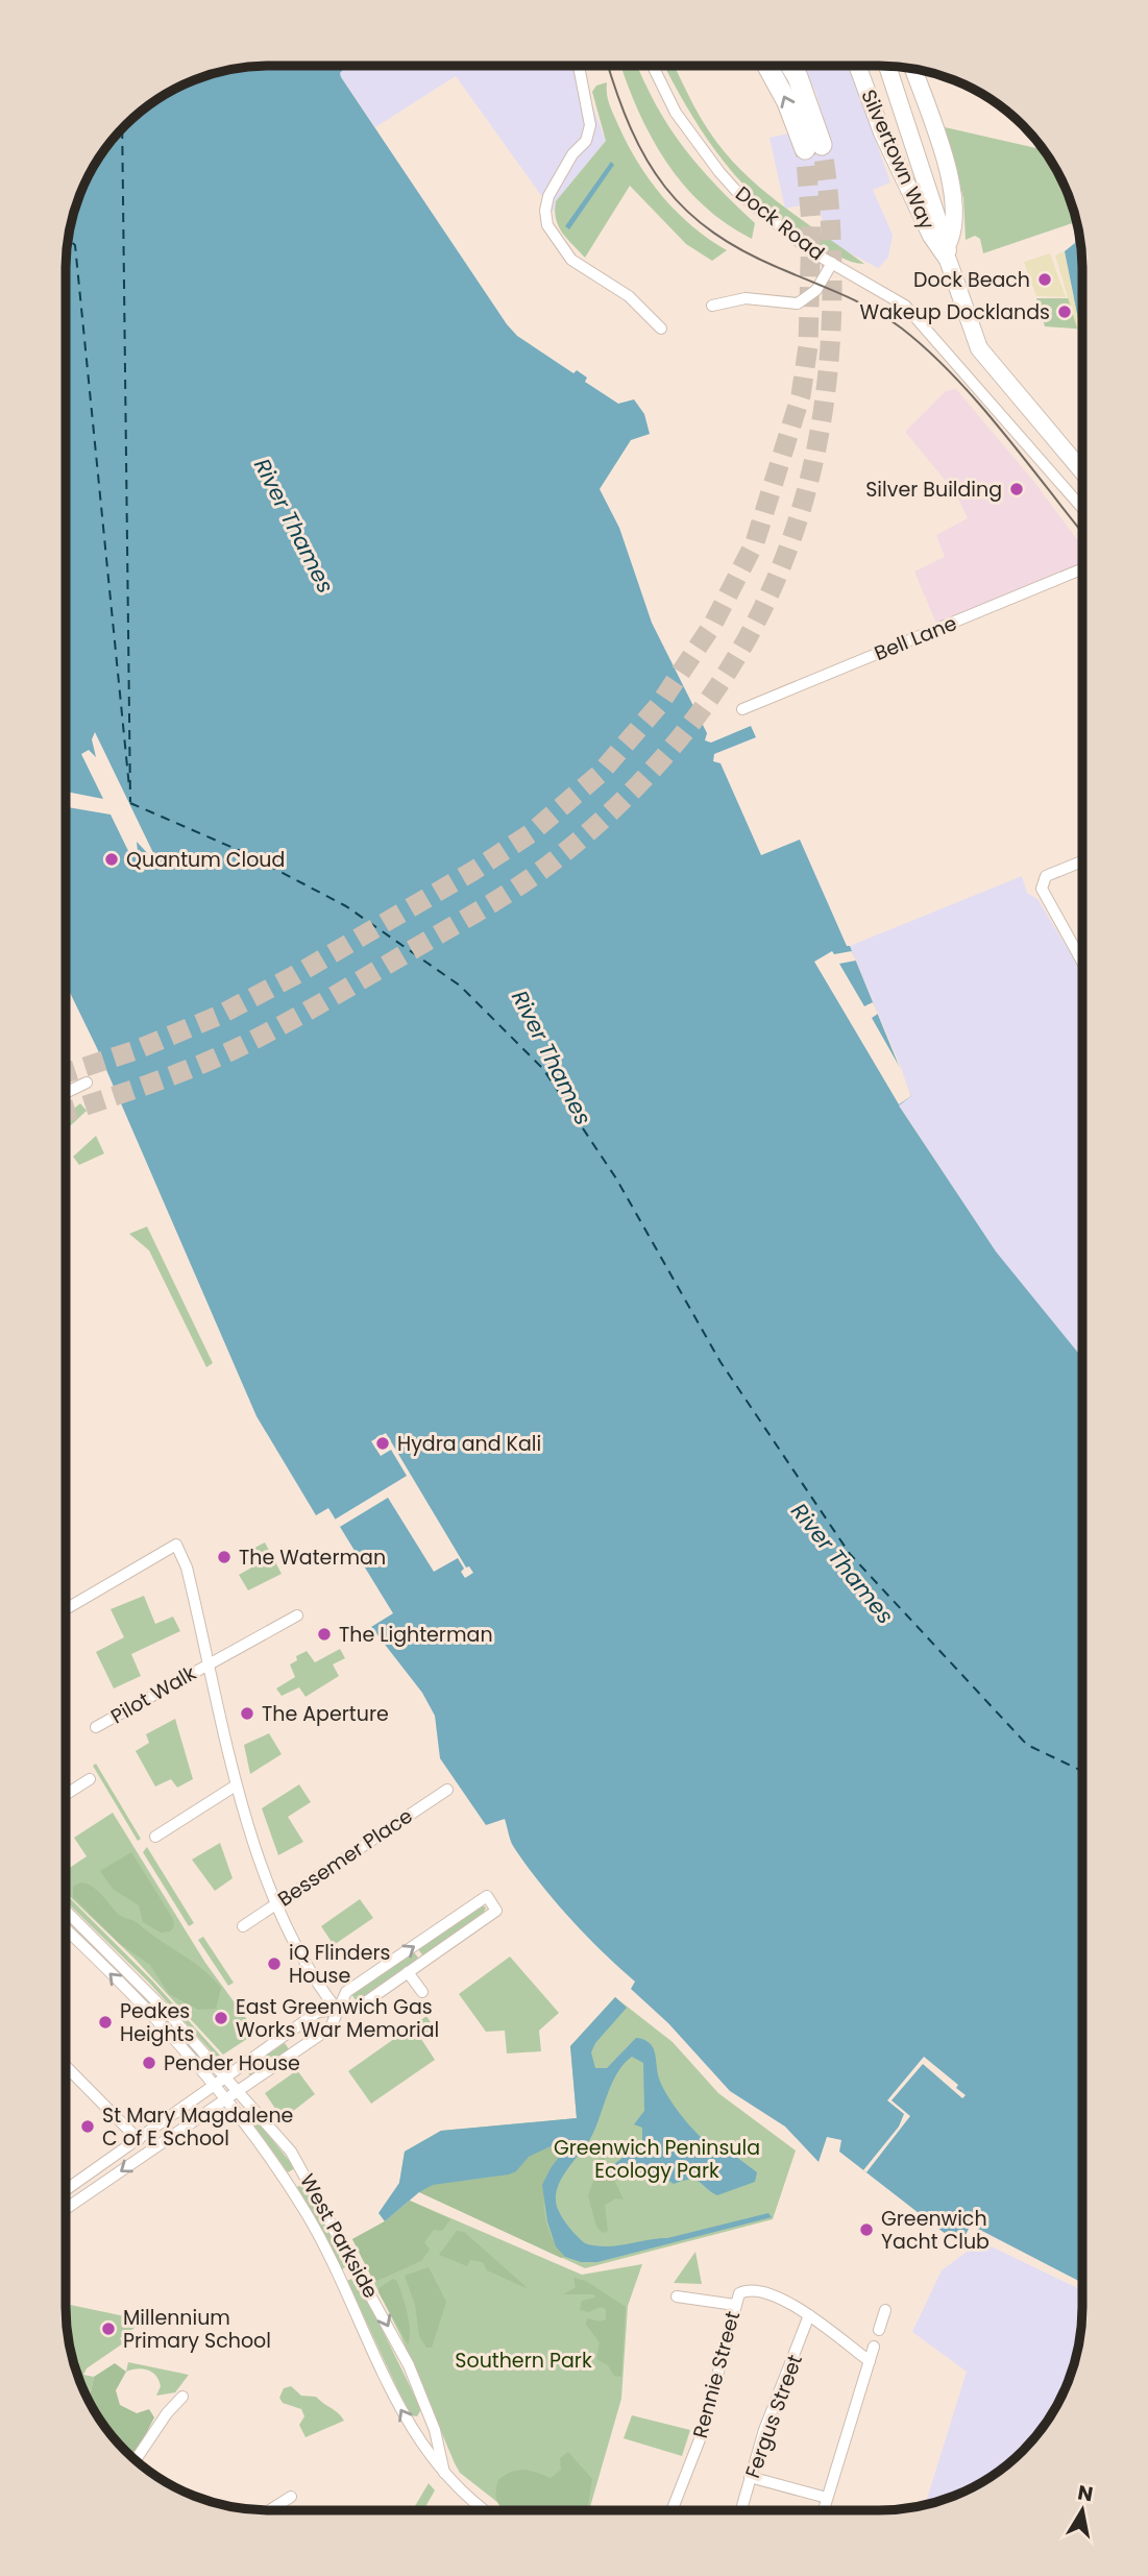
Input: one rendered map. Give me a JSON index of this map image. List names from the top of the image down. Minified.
{"streets":{"main road":["Silvertown Way"],"street":["Dock Road","Bell Lane","Pilot Walk","Bessemer Place","West Parkside","Rennie Street","Fergus Street"]},"crossings":[["Rennie Street","Fergus Street"]],"water":["River Thames"],"parks":["Greenwich Peninsula Ecology Park","Southern Park"],"places":["Dock Beach","Wakeup Docklands","Silver Building","Quantum Cloud","Hydra and Kali","The Waterman","The Lighterman","The Aperture","iQ Flinders House","East Greenwich Gas Works War Memorial","Peakes Heights","Pender House","St Mary Magdalene C of E School","Greenwich Yacht Club","Millennium Primary School"],"north":"top"}
